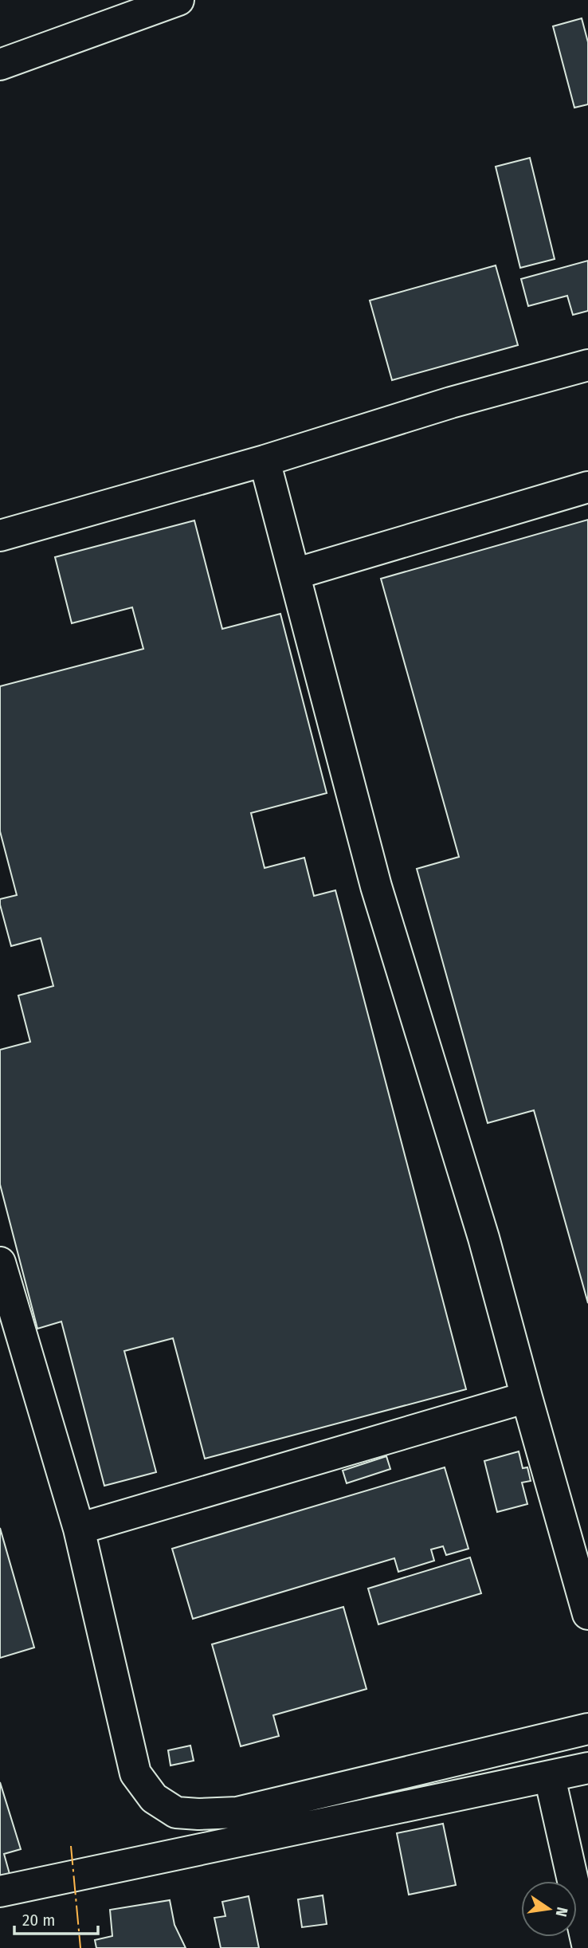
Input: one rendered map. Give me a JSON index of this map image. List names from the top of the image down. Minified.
{"scale_bar":"20 m","north":"right"}
